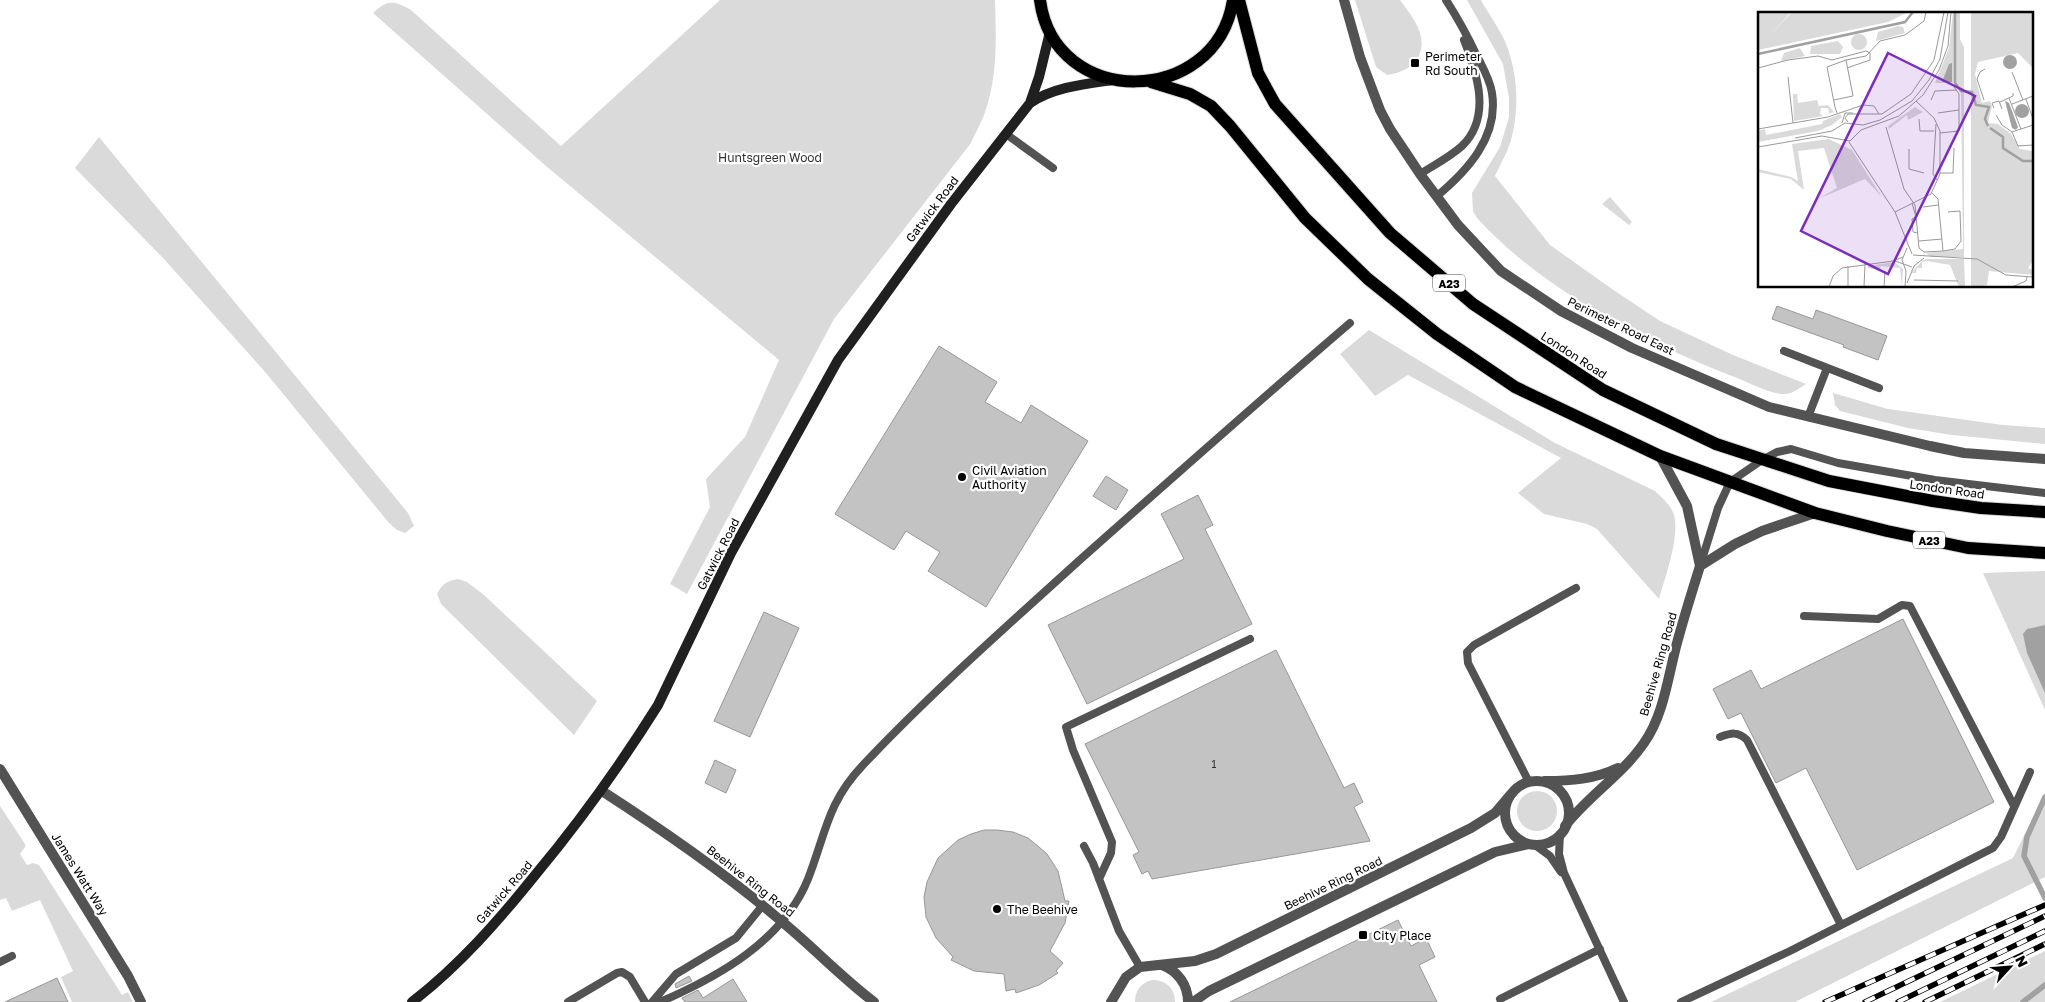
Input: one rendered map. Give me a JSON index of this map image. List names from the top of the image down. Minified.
{"streets":{"main road":["A23","London Road"],"street":["Gatwick Road","Perimeter Road East","Beehive Ring Road","James Watt Way"]},"crossings":[["Gatwick Road","Beehive Ring Road"],["A23","Beehive Ring Road"]],"parks":["Huntsgreen Wood"],"places":{"transit":["Perimeter Rd South","City Place"],"other":["Civil Aviation Authority","The Beehive"]},"house_numbers":["1"],"north":"top right"}
